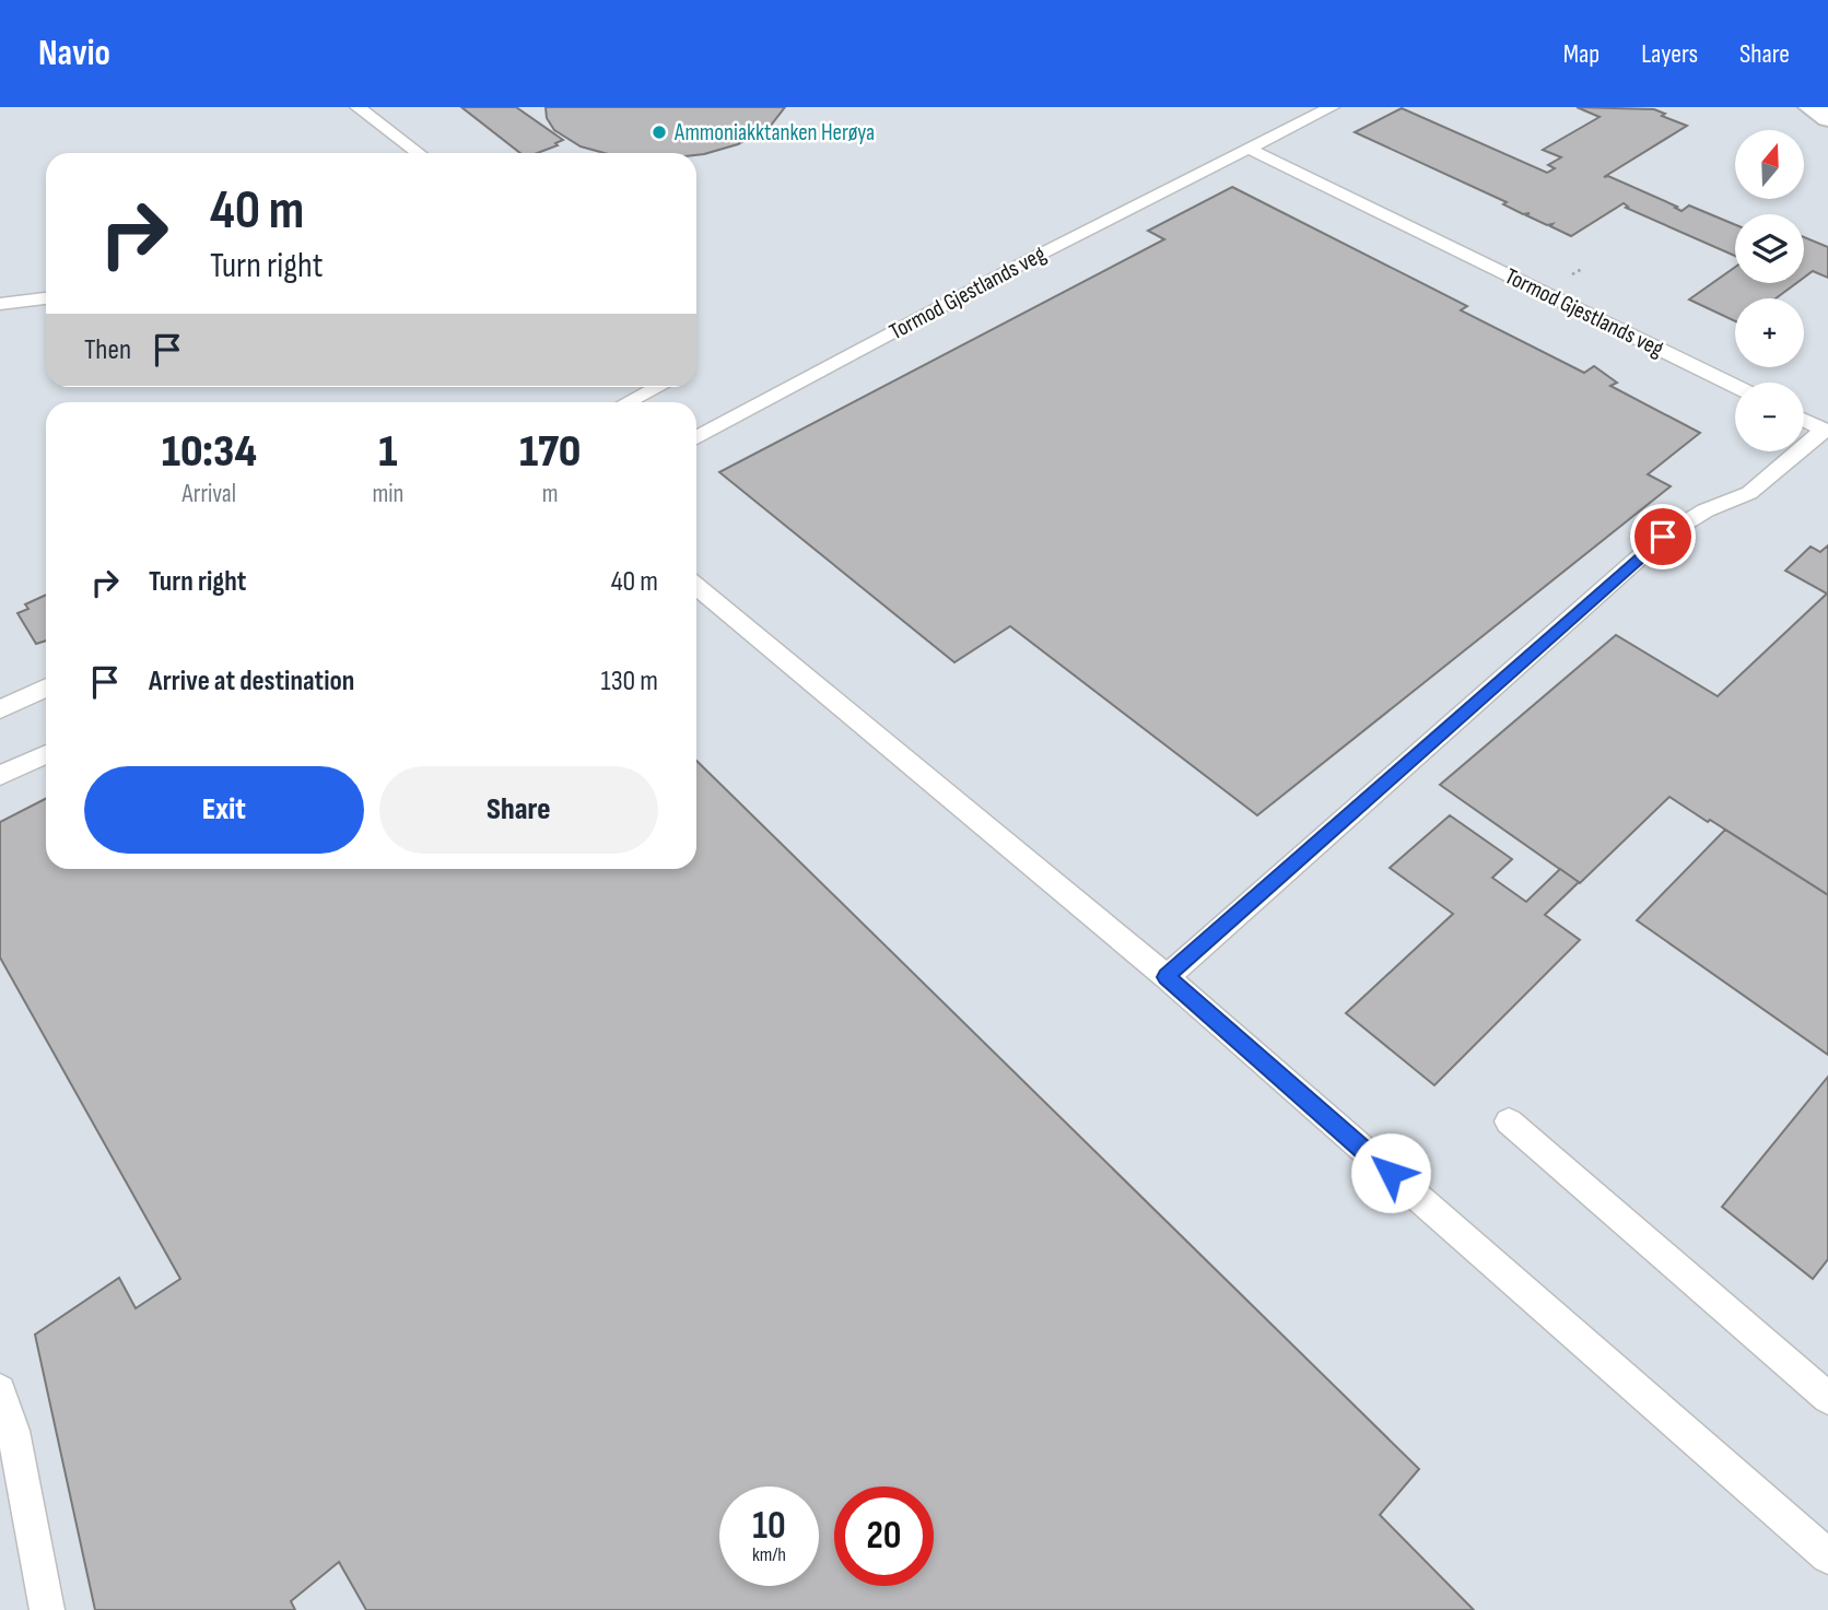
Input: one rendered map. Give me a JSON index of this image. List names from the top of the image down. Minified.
{"streets":{"lane":["Tormod Gjestlands veg"]},"places":["Ammoniakktanken Herøya"],"north":"top","page":{"header":"Navio","nav":["Map","Layers","Share"],"map_buttons":["+","−"],"turn":["40 m","Turn right"],"then":"Then","eta":["10:34","Arrival","1","min","170","m"],"list":[{"name":"Turn right","value":"40 m"},{"name":"Arrive at destination","value":"130 m"}],"buttons":["Exit","Share"],"speed":"10 km/h","limit":"20"}}
